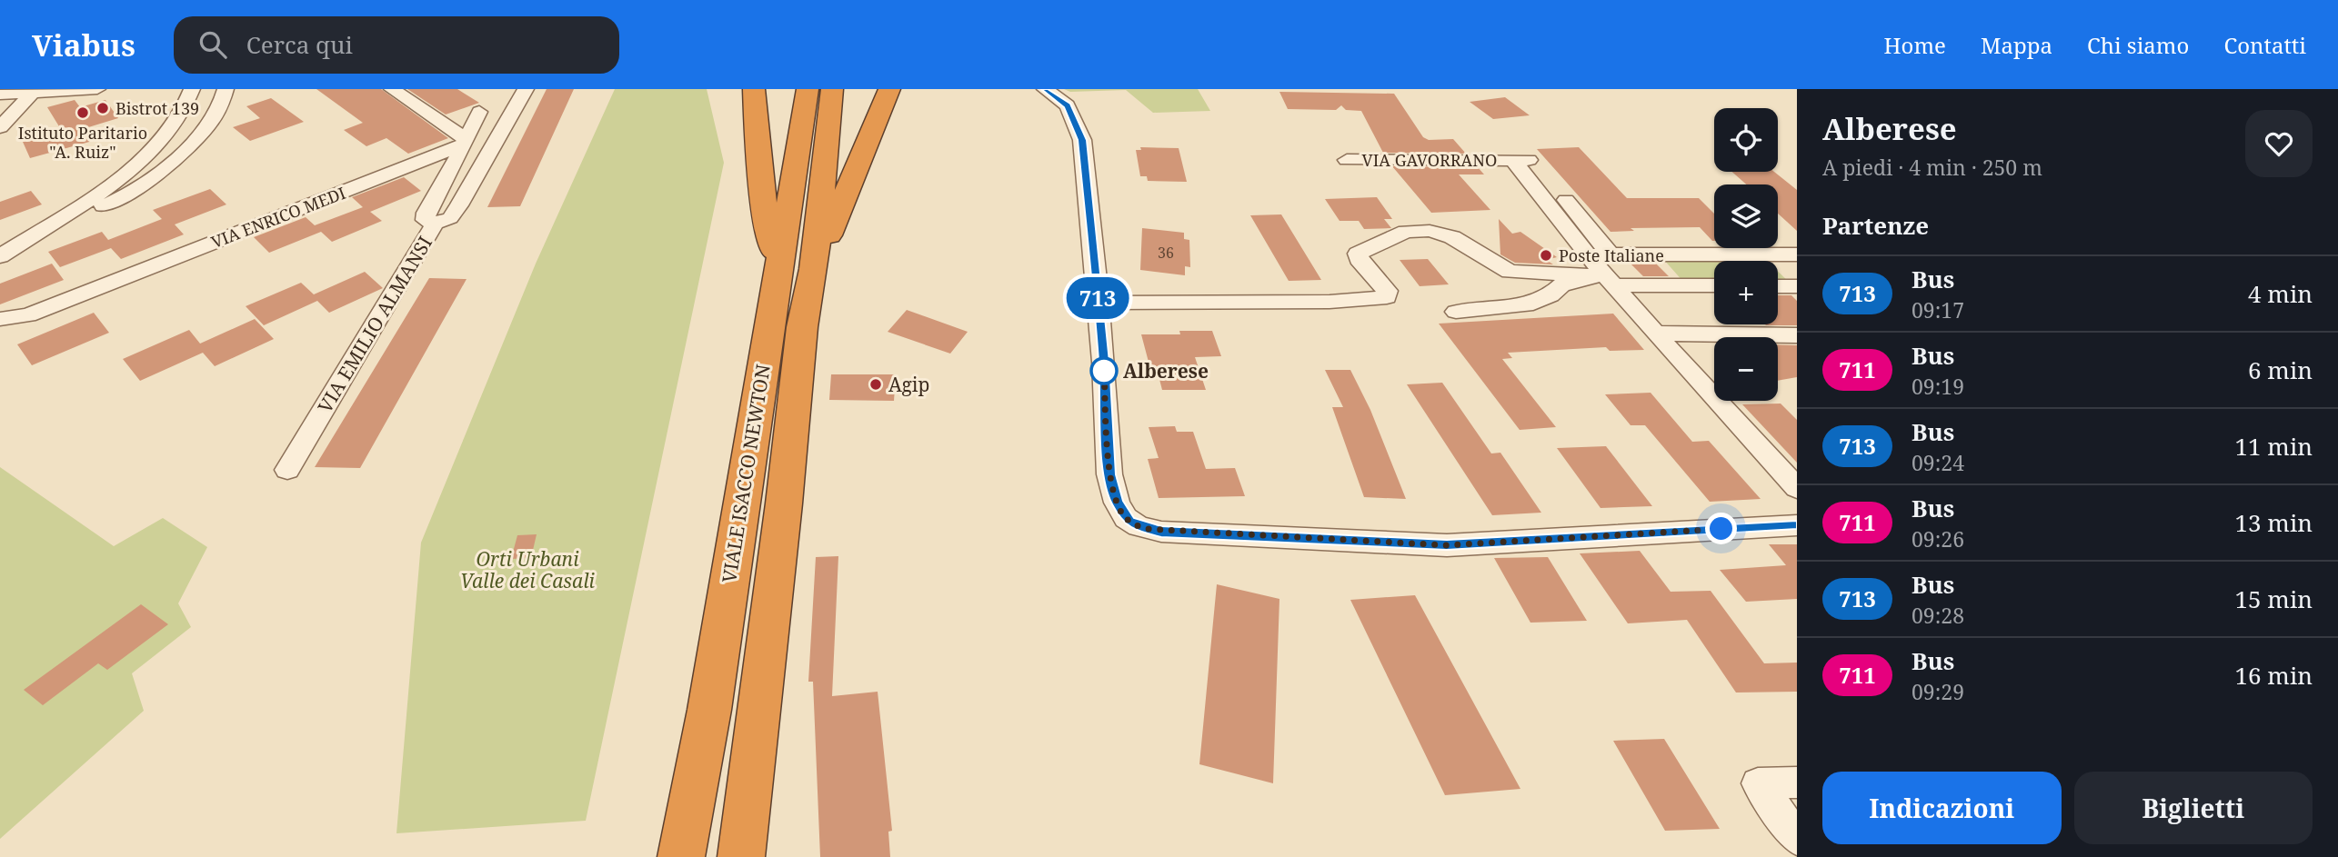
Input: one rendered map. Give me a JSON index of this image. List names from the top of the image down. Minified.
{"streets":{"highway":["VIALE ISACCO NEWTON"],"street":["VIA GAVORRANO","VIA ENRICO MEDI","VIA EMILIO ALMANSI"]},"parks":["Orti Urbani Valle dei Casali"],"places":["Bistrot 139","Istituto Paritario \"A. Ruiz\"","Poste Italiane","Alberese","Agip"],"lines":["bus line 713"],"house_numbers":["36"],"page":{"header":"Viabus","search":"Cerca qui","nav":["Home","Mappa","Chi siamo","Contatti"],"on_map":"713","heading":[["Alberese","A piedi · 4 min · 250 m"],"Partenze"],"map_buttons":["+","−"],"list":[{"mark":"713","name":"Bus","note":"09:17","value":"4 min"},{"mark":"711","name":"Bus","note":"09:19","value":"6 min"},{"mark":"713","name":"Bus","note":"09:24","value":"11 min"},{"mark":"711","name":"Bus","note":"09:26","value":"13 min"},{"mark":"713","name":"Bus","note":"09:28","value":"15 min"},{"mark":"711","name":"Bus","note":"09:29","value":"16 min"}],"buttons":["Indicazioni","Biglietti"]}}
